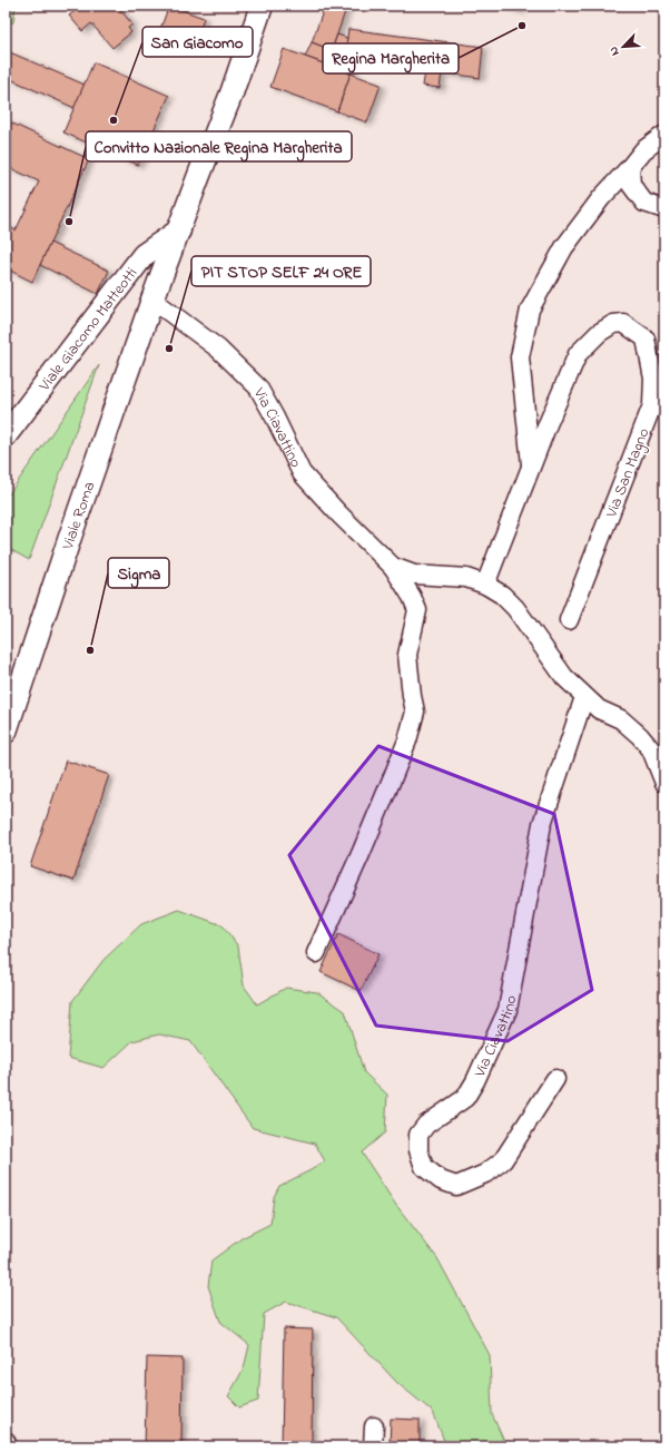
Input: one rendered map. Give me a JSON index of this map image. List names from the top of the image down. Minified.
{"streets":{"street":["Viale Giacomo Matteotti","Via Ciavattino","Via San Magno","Viale Roma"]},"crossings":[["Viale Giacomo Matteotti","Viale Roma"],["Via Ciavattino","Via San Magno"],["Via Ciavattino","Viale Roma"]],"places":["Regina Margherita","San Giacomo","Convitto Nazionale Regina Margherita","PIT STOP SELF 24 ORE","Sigma"],"north":"bottom left"}
